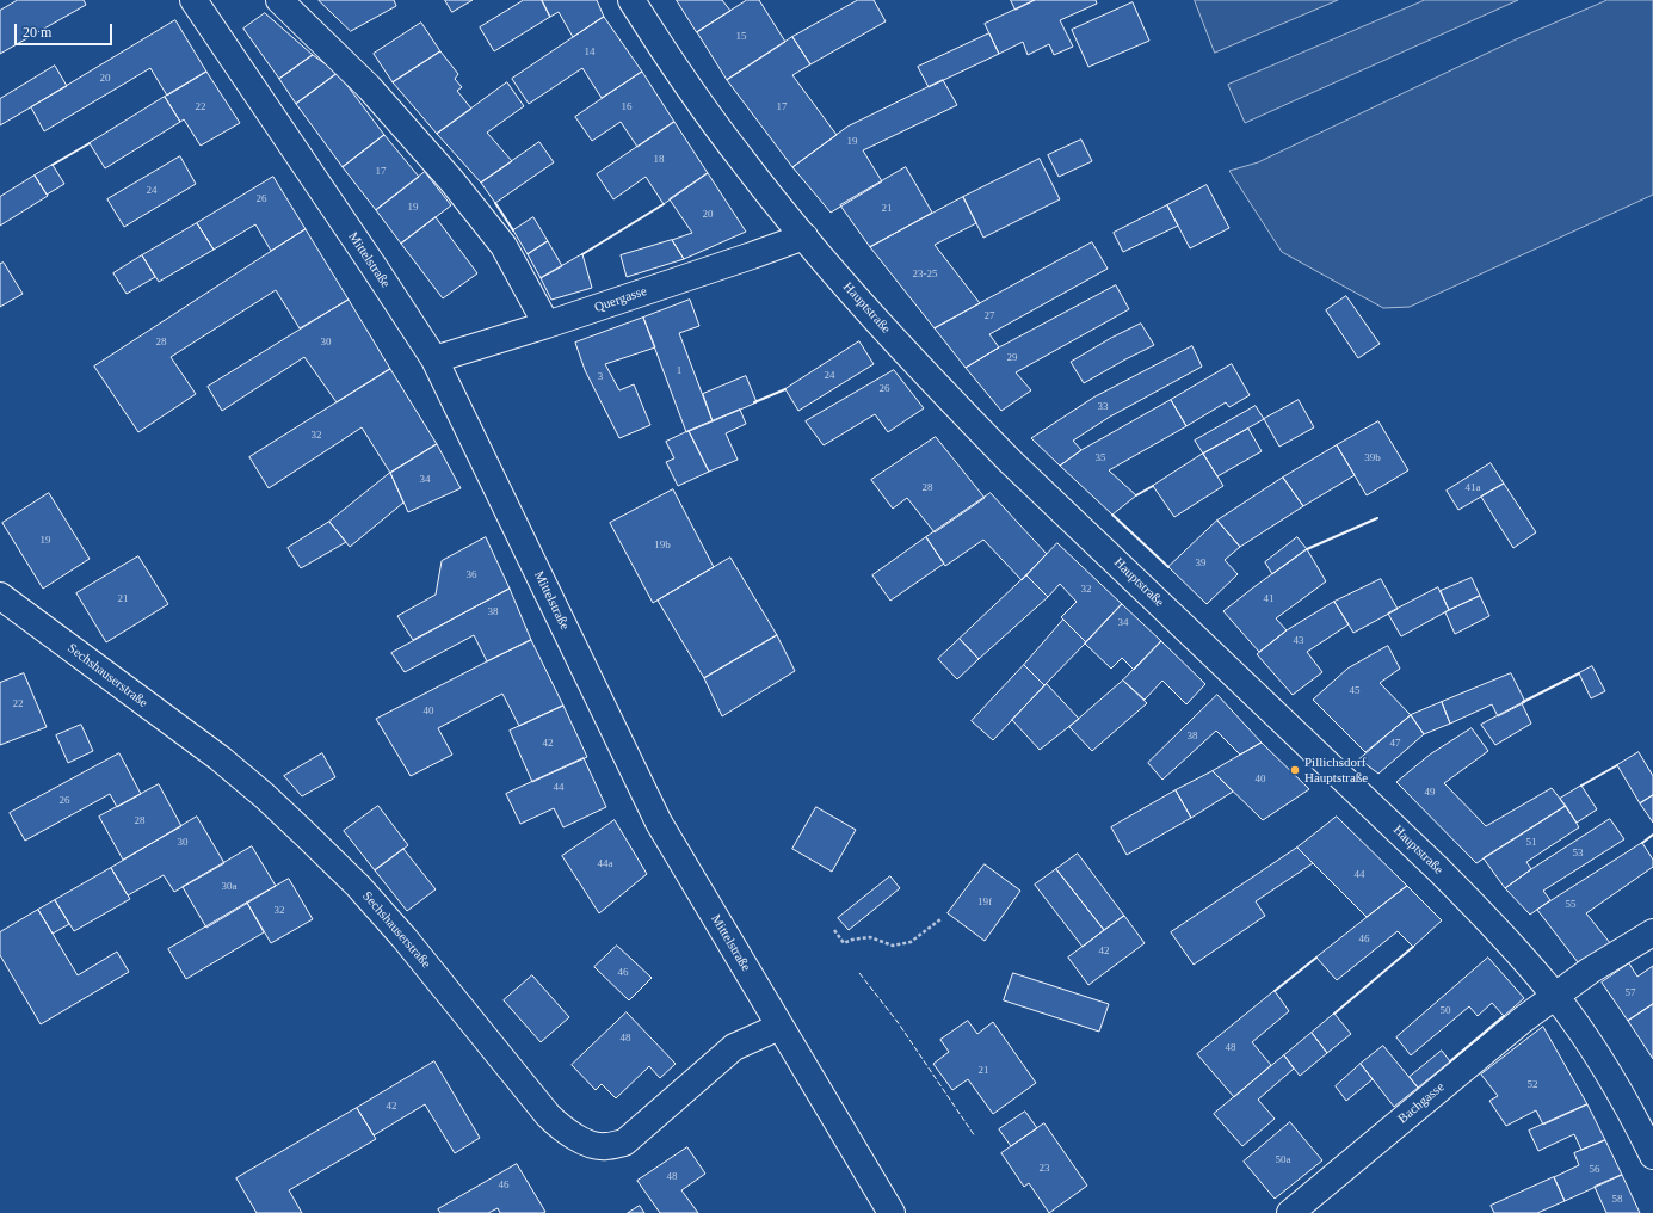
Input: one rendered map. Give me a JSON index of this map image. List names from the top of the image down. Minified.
{"streets":{"street":["Mittelstraße","Quergasse","Hauptstraße","Sechshauserstraße","Bachgasse"]},"crossings":[["Mittelstraße","Quergasse"],["Mittelstraße","Sechshauserstraße"],["Quergasse","Hauptstraße"],["Hauptstraße","Bachgasse"]],"places":["Pillichsdorf Hauptstraße"],"house_numbers":["15","14","20","22","16","17","19","18","17","24","26","19","21","20","23-25","27","28","30","29","1","24","3","26","33","32","35","39b","34","28","41a","19","19b","39","36","32","21","41","38","34","43","45","22","40","38","42","47","40","44","49","26","28","30","51","53","44a","44","30a","19f","55","32","46","42","46","57","50","48","48","21","52","42","50a","23","56","48","46","58"],"scale_bar":"20 m"}
